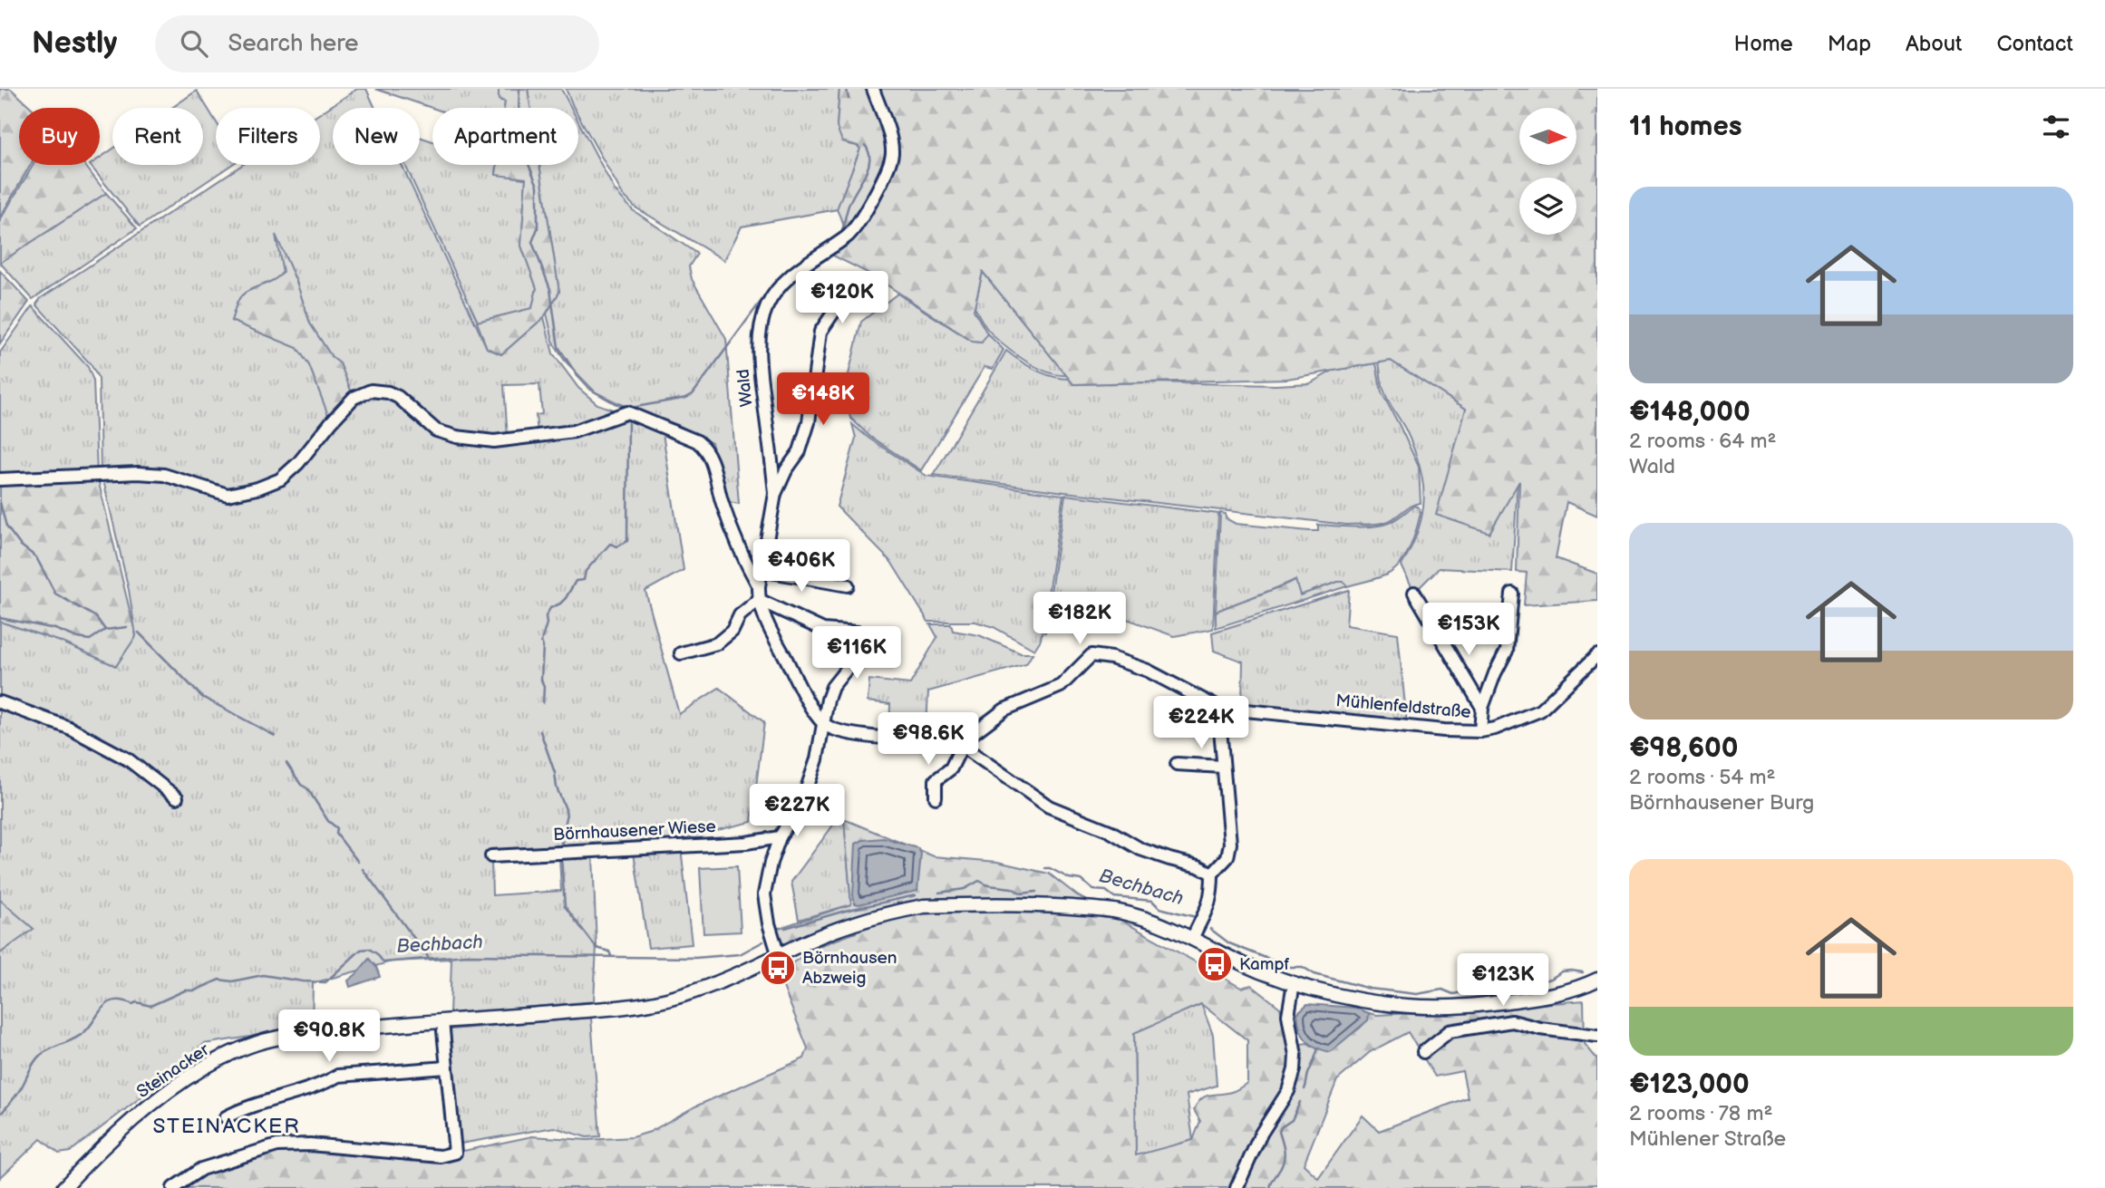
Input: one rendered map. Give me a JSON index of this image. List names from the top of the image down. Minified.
{"streets":{"main road":["Steinacker"],"street":["Wald","Mühlenfeldstraße","Börnhausener Wiese"]},"districts":["STEINACKER"],"water":["Bechbach"],"places":{"bus stop":["Kampf","Börnhausen Abzweig"]},"north":"right","page":{"header":"Nestly","search":"Search here","nav":["Home","Map","About","Contact"],"heading":"11 homes","chip":["Buy","Rent","Filters","New","Apartment"],"list":[{"name":"€148,000","note":"2 rooms · 64 m² · Wald"},{"name":"€98,600","note":"2 rooms · 54 m² · Börnhausener Burg"},{"name":"€123,000","note":"2 rooms · 78 m² · Mühlener Straße"}],"price":["€120K","€148K","€406K","€182K","€153K","€116K","€224K","€98.6K","€227K","€123K","€90.8K"]}}
